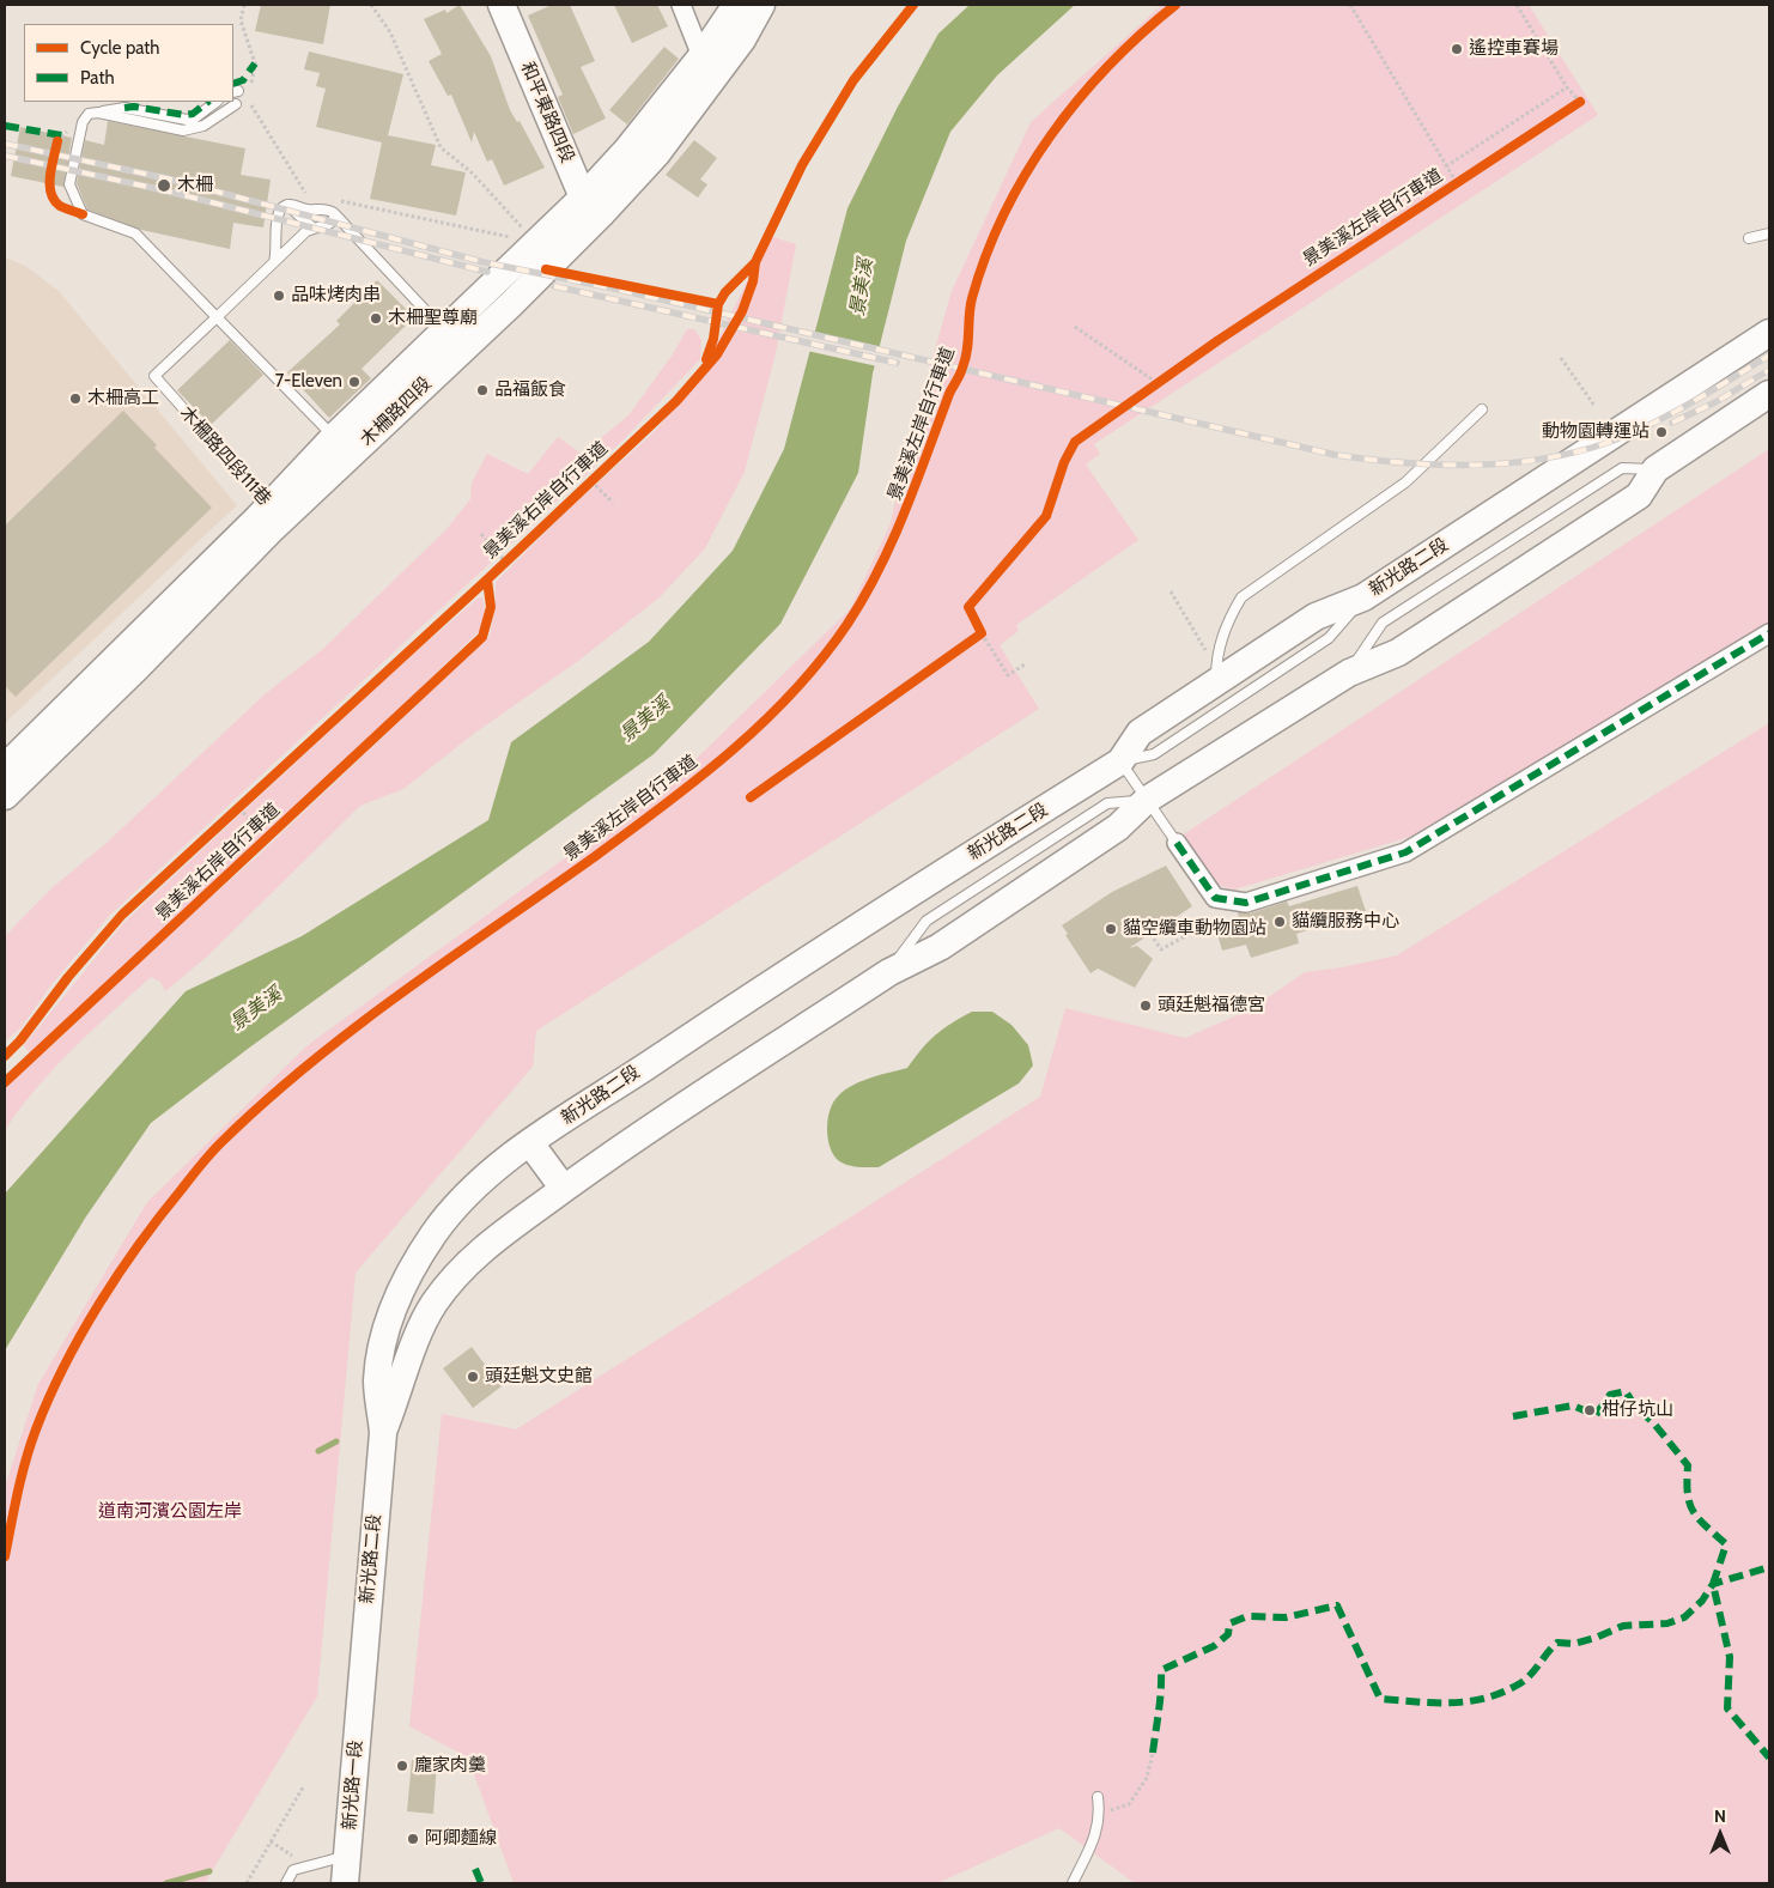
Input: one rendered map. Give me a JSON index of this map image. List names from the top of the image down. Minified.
{"streets":{"street":["和平東路四段","木柵路四段","新光路二段","新光路一段"],"lane":["木柵路四段111巷"],"cycle path":["景美溪左岸自行車道","景美溪右岸自行車道"]},"crossings":[["和平東路四段","木柵路四段"],["木柵路四段","木柵路四段111巷"],["新光路二段","新光路一段"]],"water":["景美溪"],"parks":["道南河濱公園左岸"],"places":["遙控車賽場","木柵","品味烤肉串","木柵聖尊廟","7-Eleven","品福飯食","木柵高工","動物園轉運站","貓纜服務中心","貓空纜車動物園站","頭廷魁福德宮","頭廷魁文史館","柑仔坑山","龐家肉羹","阿卿麵線"],"legend":["Cycle path","Path"],"north":"top"}
